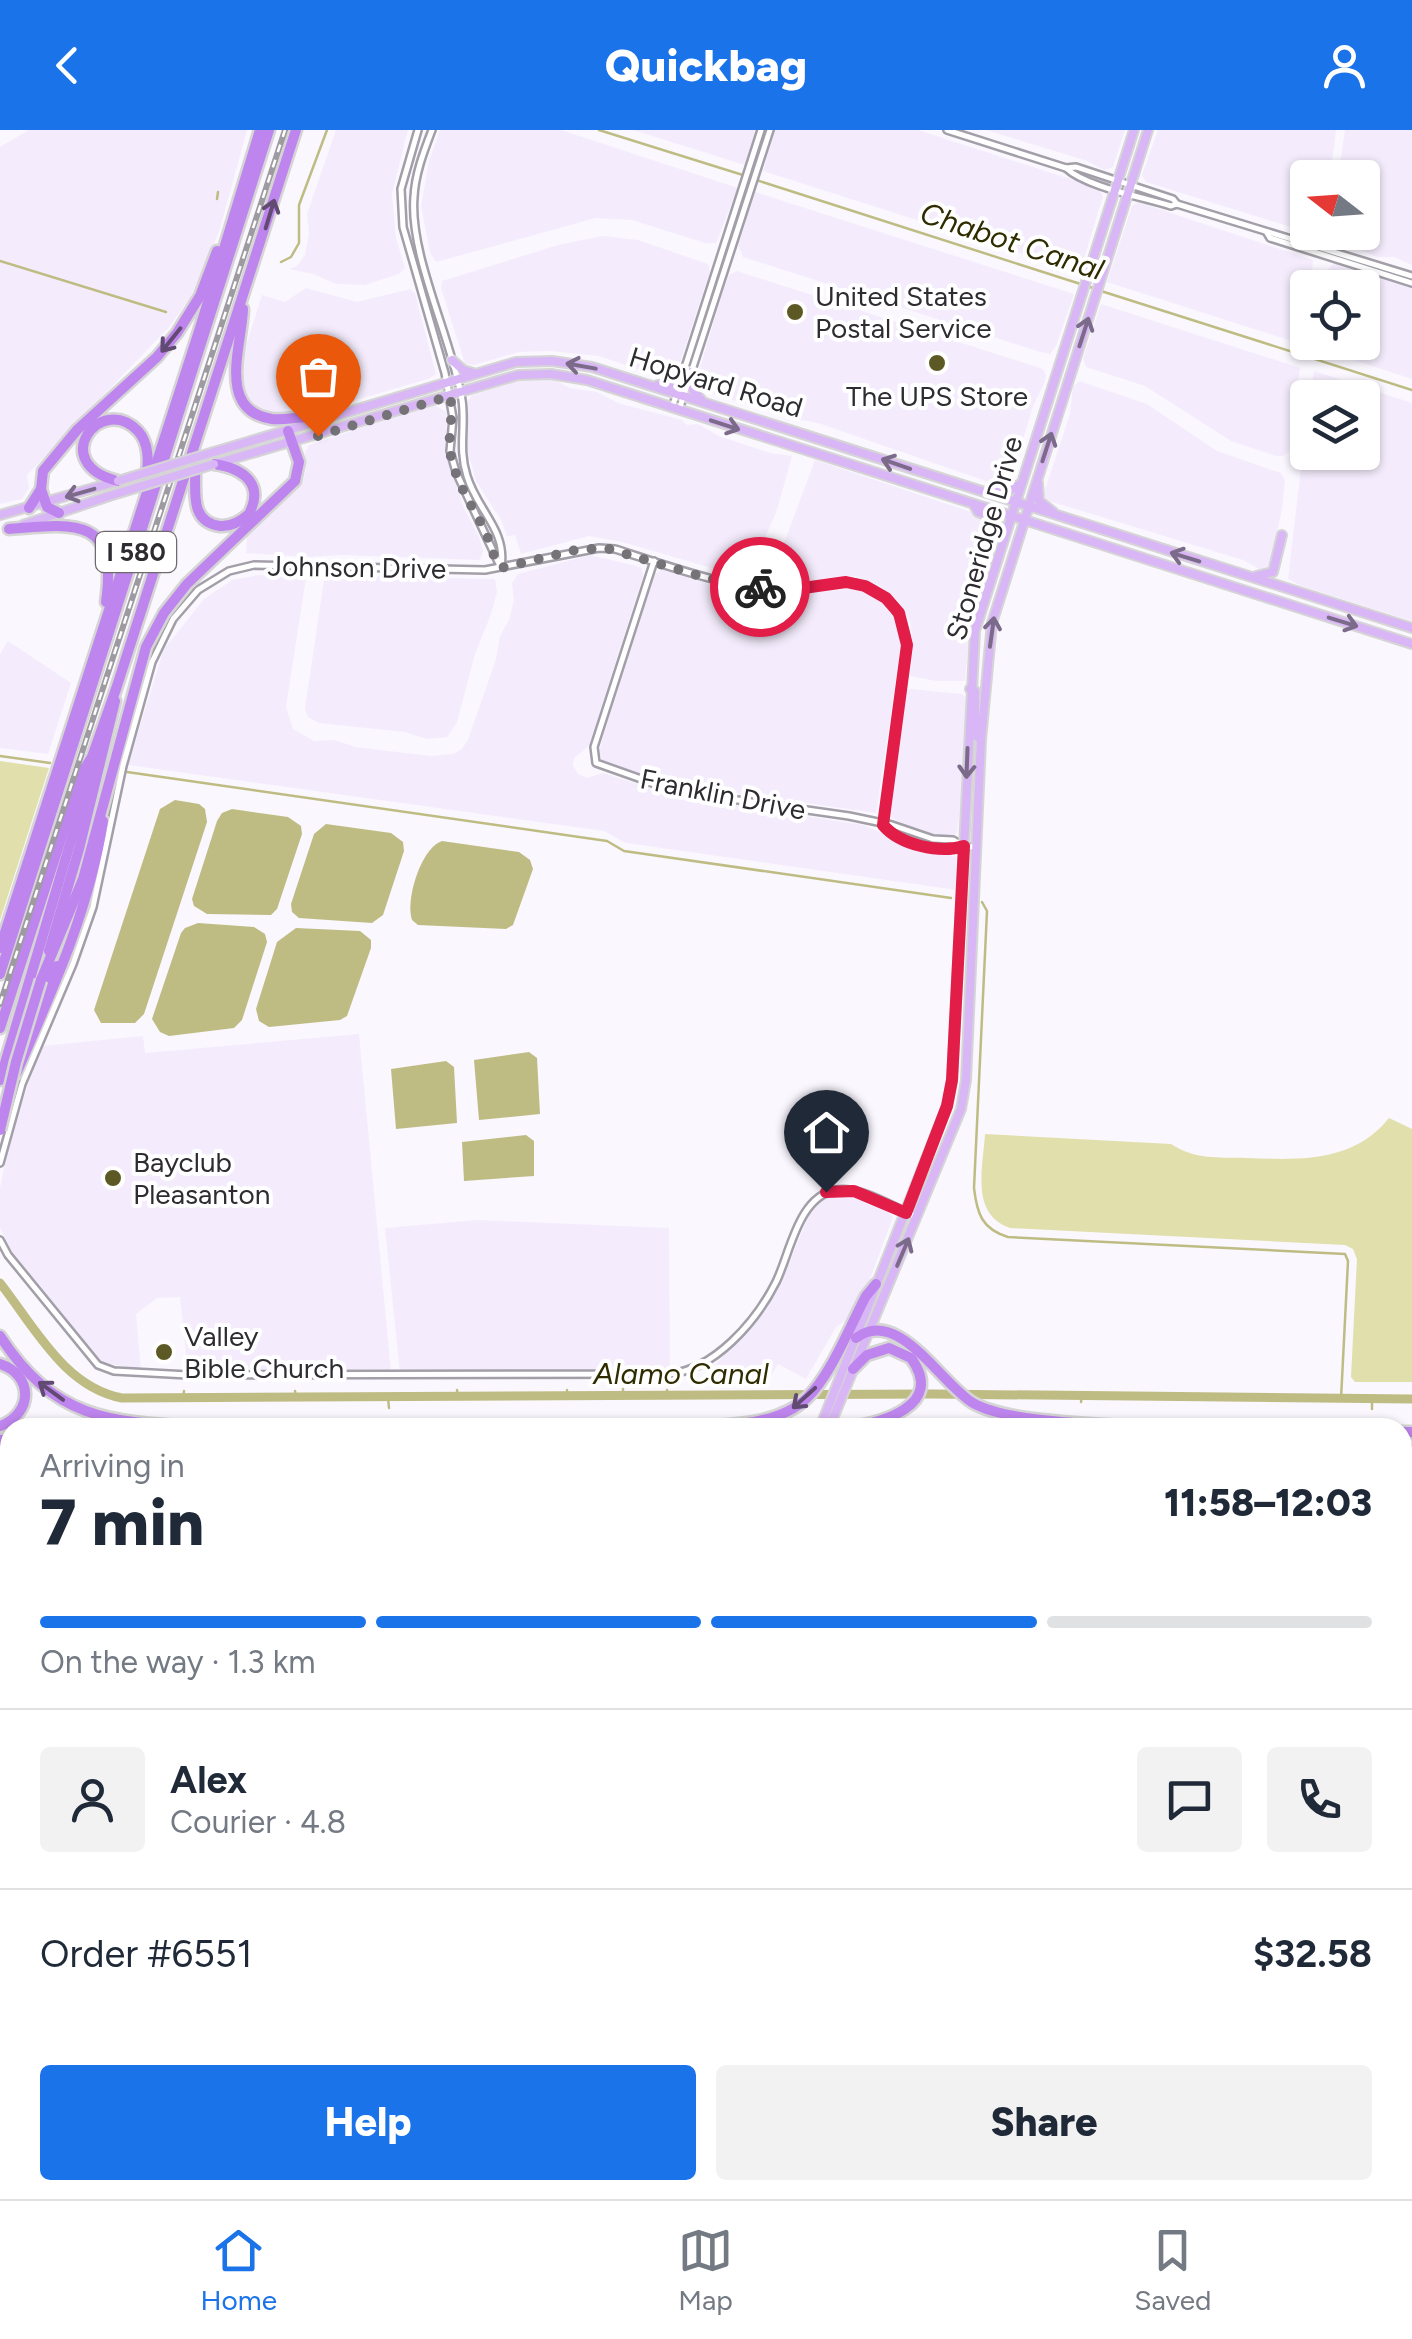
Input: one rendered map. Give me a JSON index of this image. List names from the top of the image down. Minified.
{"streets":{"highway":["I 580"],"main road":["Hopyard Road","Stoneridge Drive"],"street":["Johnson Drive","Franklin Drive"]},"crossings":[["Hopyard Road","Stoneridge Drive"],["Stoneridge Drive","Franklin Drive"],["Johnson Drive","Franklin Drive"]],"water":["Chabot Canal","Alamo Canal"],"places":["United States Postal Service","The UPS Store","Bayclub Pleasanton","Valley Bible Church"],"north":"left","page":{"header":"Quickbag","heading":["7 min","Arriving in","11:58–12:03"],"panel":["Alex","Courier · 4.8","Order #6551","$32.58"],"bar":"On the way · 1.3 km","buttons":["Help","Share"],"tabs":["Home","Map","Saved"]}}
